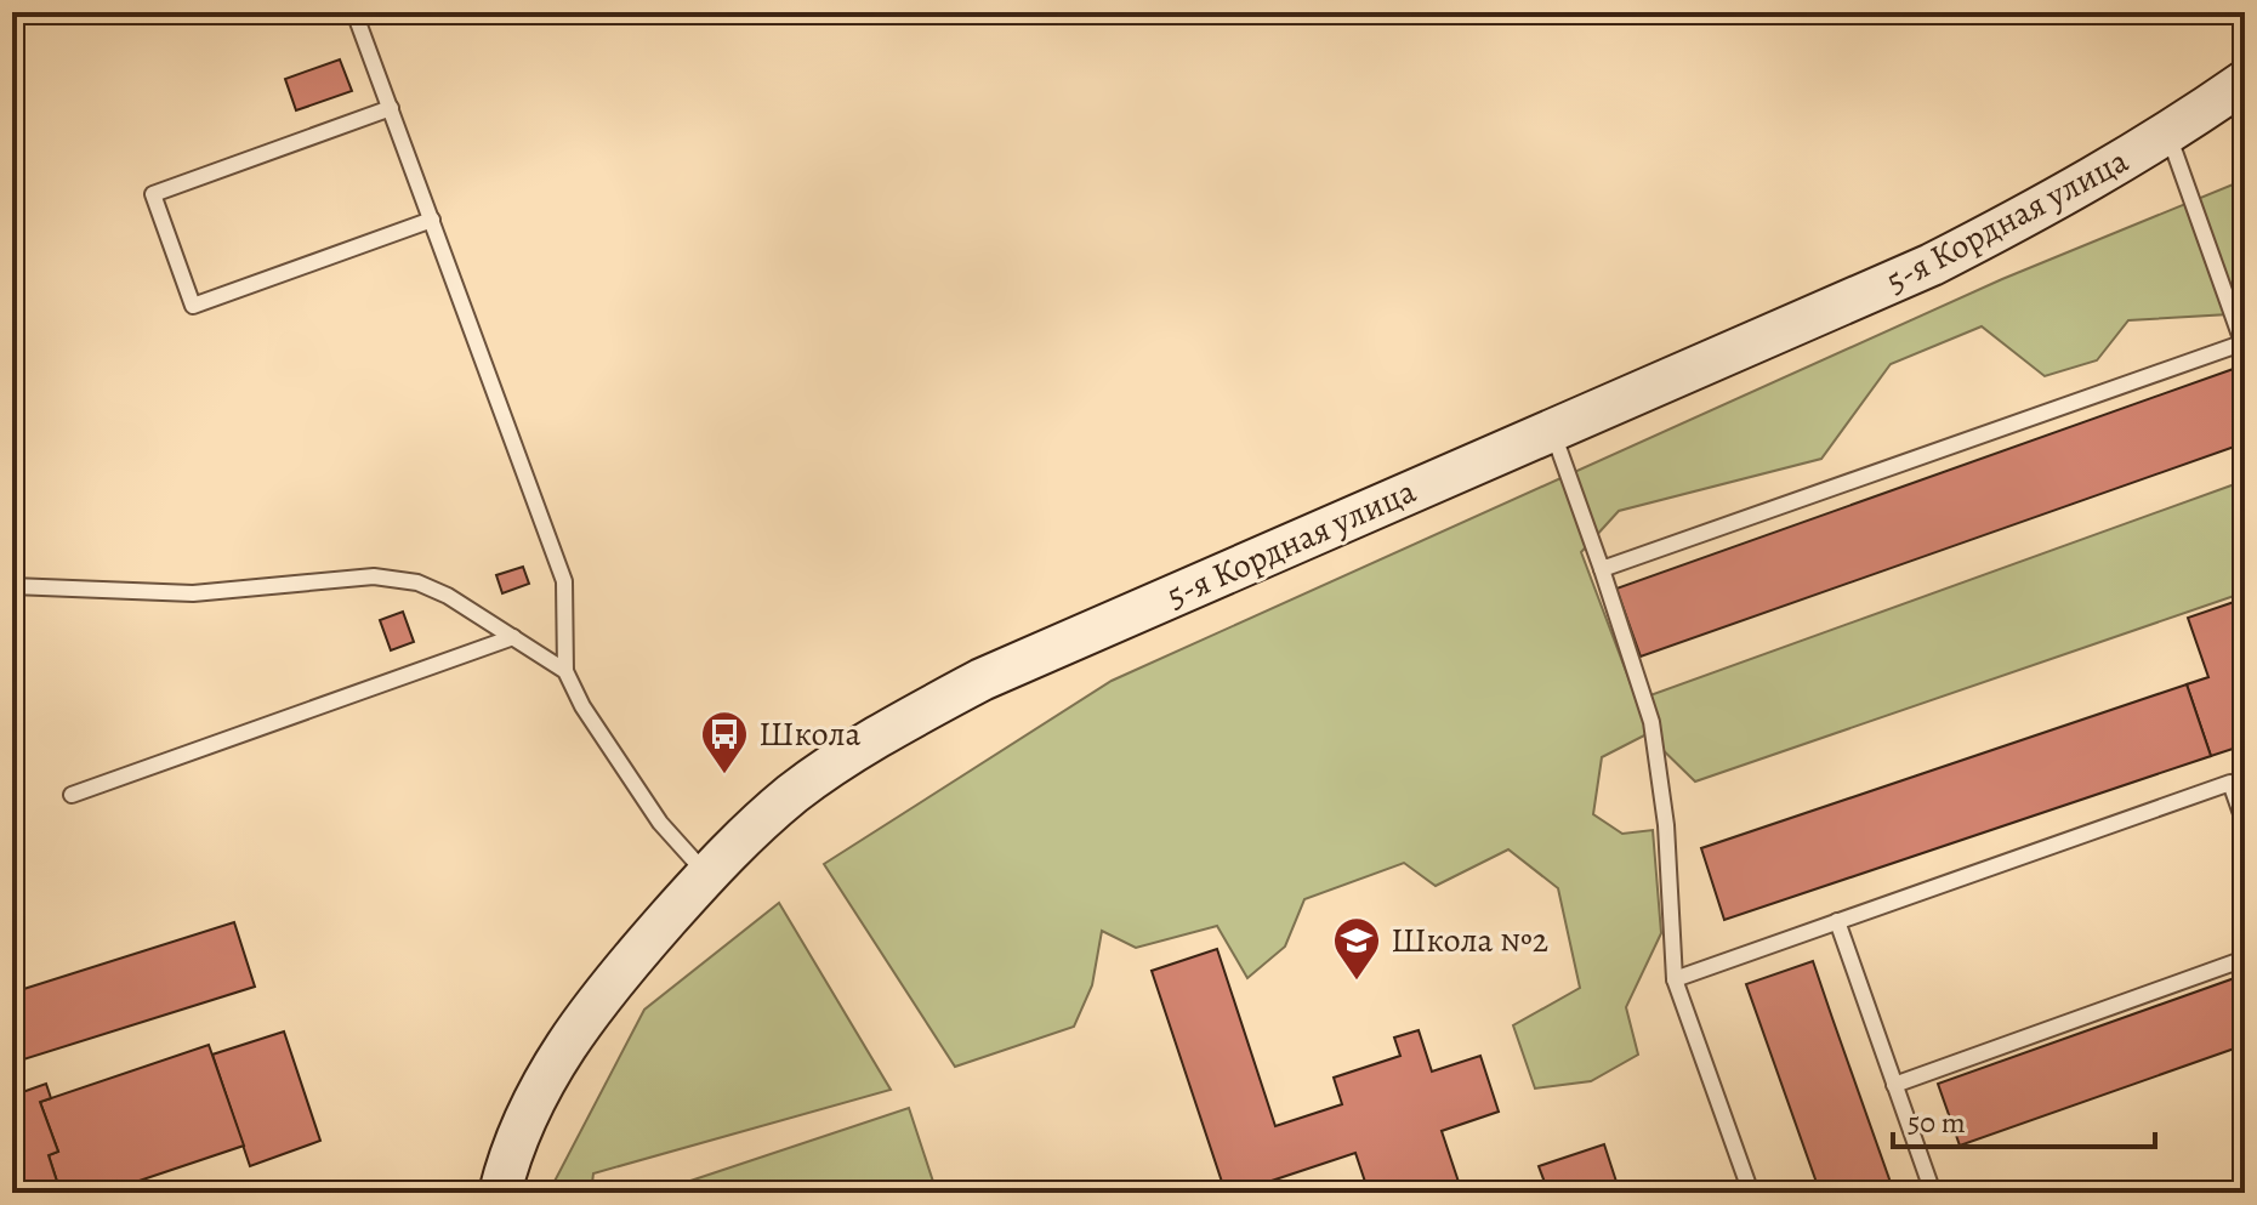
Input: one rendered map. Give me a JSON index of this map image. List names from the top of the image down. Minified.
{"streets":{"main road":["5-я Кордная улица"]},"places":{"bus stop":["Школа"],"school or university":["Школа №2"]},"scale_bar":"50 m"}
